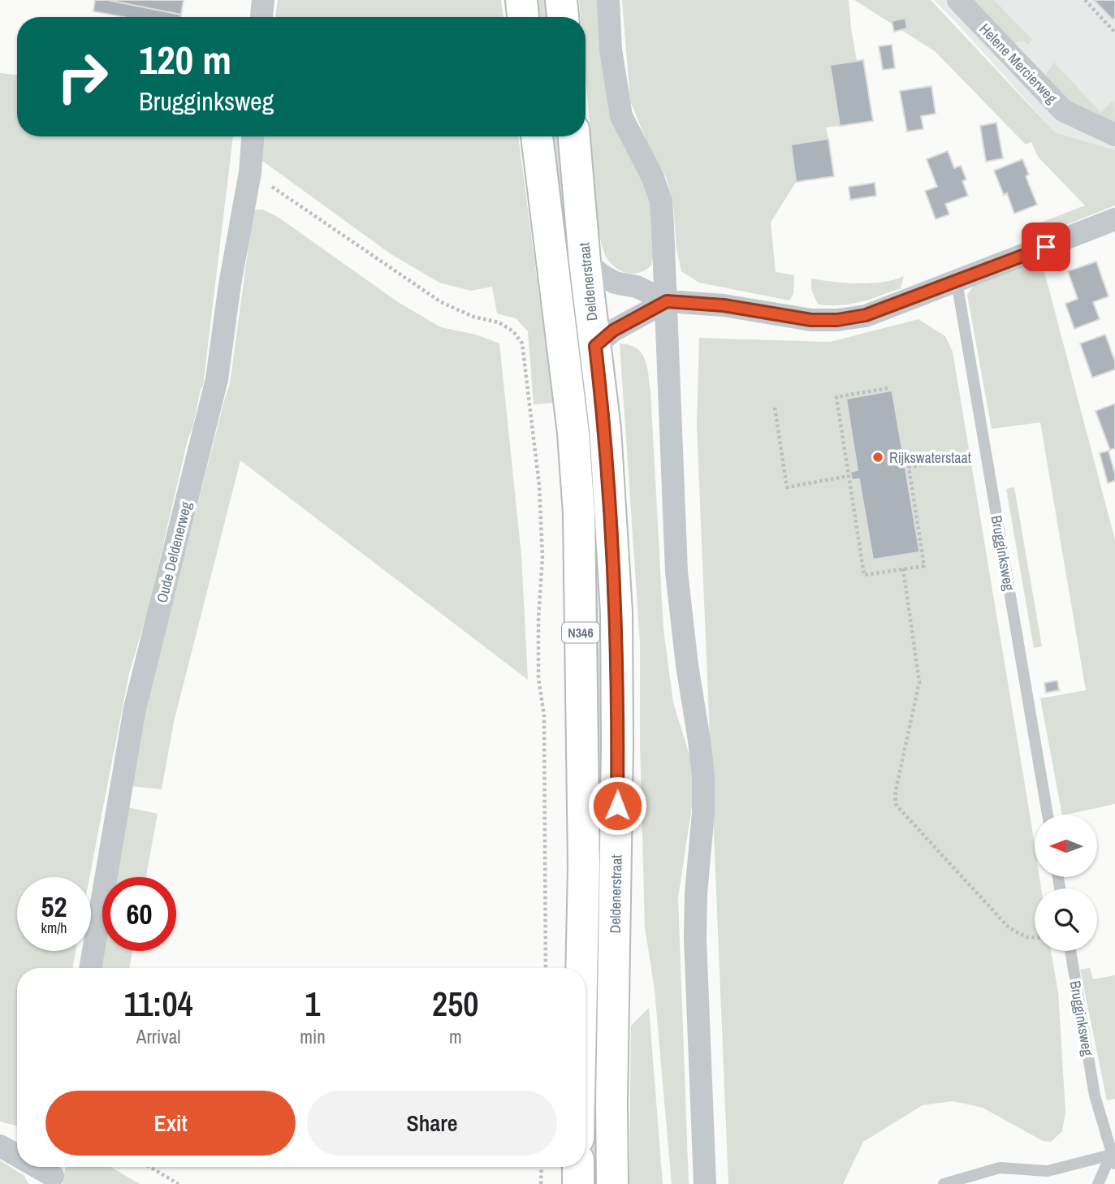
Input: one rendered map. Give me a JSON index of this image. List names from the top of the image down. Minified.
{"streets":{"main road":["Deldenerstraat","N346"],"street":["Helene Mercierweg","Oude Deldenerweg"],"lane":["Brugginksweg"]},"places":["Rijkswaterstaat"],"north":"left","page":{"turn":["120 m","Brugginksweg"],"speed":"52 km/h","limit":"60","eta":["11:04","Arrival","1","min","250","m"],"buttons":["Exit","Share"]}}
